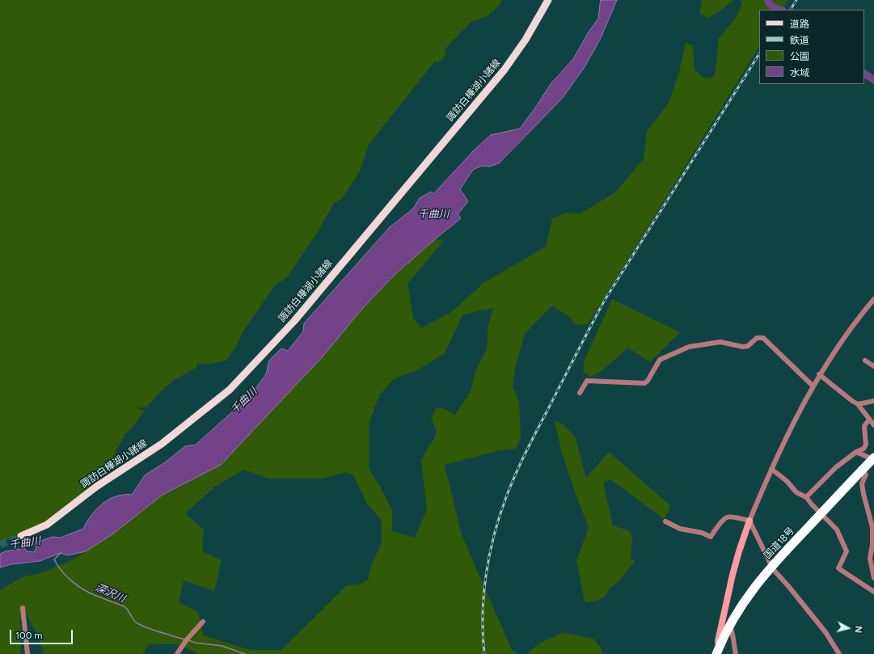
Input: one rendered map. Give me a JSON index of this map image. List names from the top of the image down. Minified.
{"streets":{"highway":["国道18号"],"main road":["諏訪白樺湖小諸線"]},"water":["千曲川","深沢川"],"legend":["道路","鉄道","公園","水域"],"scale_bar":"100 m","north":"right"}
